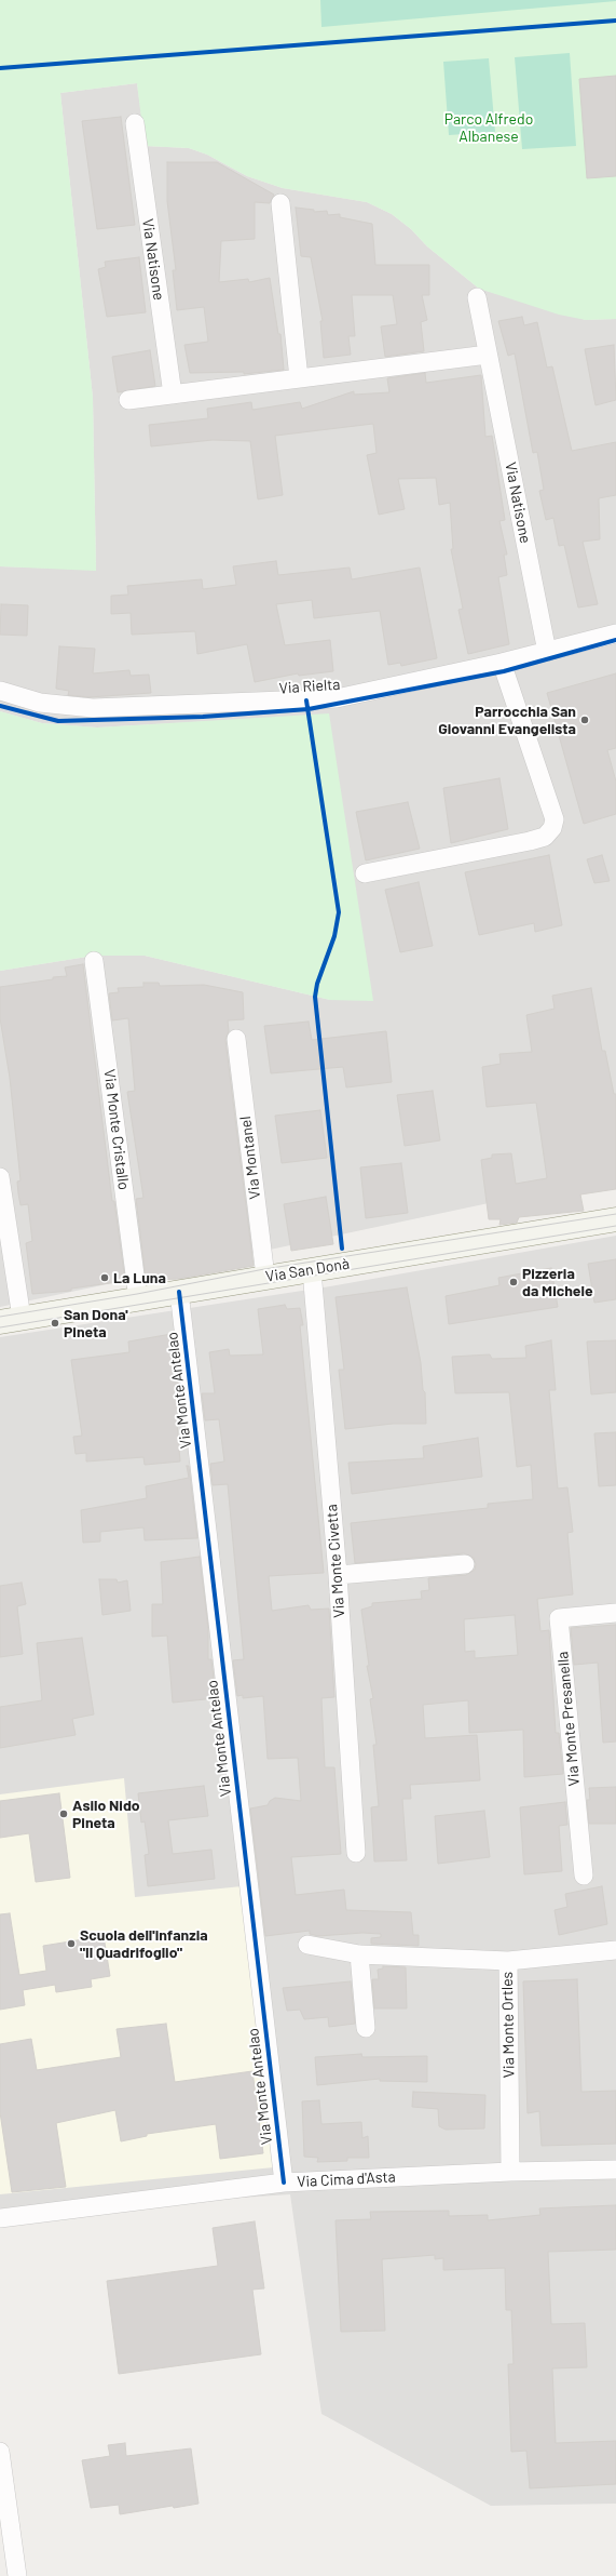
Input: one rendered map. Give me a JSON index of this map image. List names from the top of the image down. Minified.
{"streets":{"street":["Via Natisone","Via Rielta","Via Monte Cristallo","Via Montanel","Via San Donà","Via Monte Antelao","Via Monte Civetta","Via Monte Presanella","Via Monte Ortles","Via Cima d'Asta"]},"crossings":[["Via Natisone","Via Rielta"],["Via Monte Cristallo","Via San Donà"],["Via Montanel","Via San Donà"],["Via San Donà","Via Monte Antelao"],["Via San Donà","Via Monte Civetta"],["Via Monte Antelao","Via Cima d'Asta"],["Via Monte Ortles","Via Cima d'Asta"]],"parks":["Parco Alfredo Albanese"],"places":["Parrocchia San Giovanni Evangelista","La Luna","Pizzeria da Michele","San Dona' Pineta","Asilo Nido Pineta","Scuola dell'infanzia \"Il Quadrifoglio\""]}
